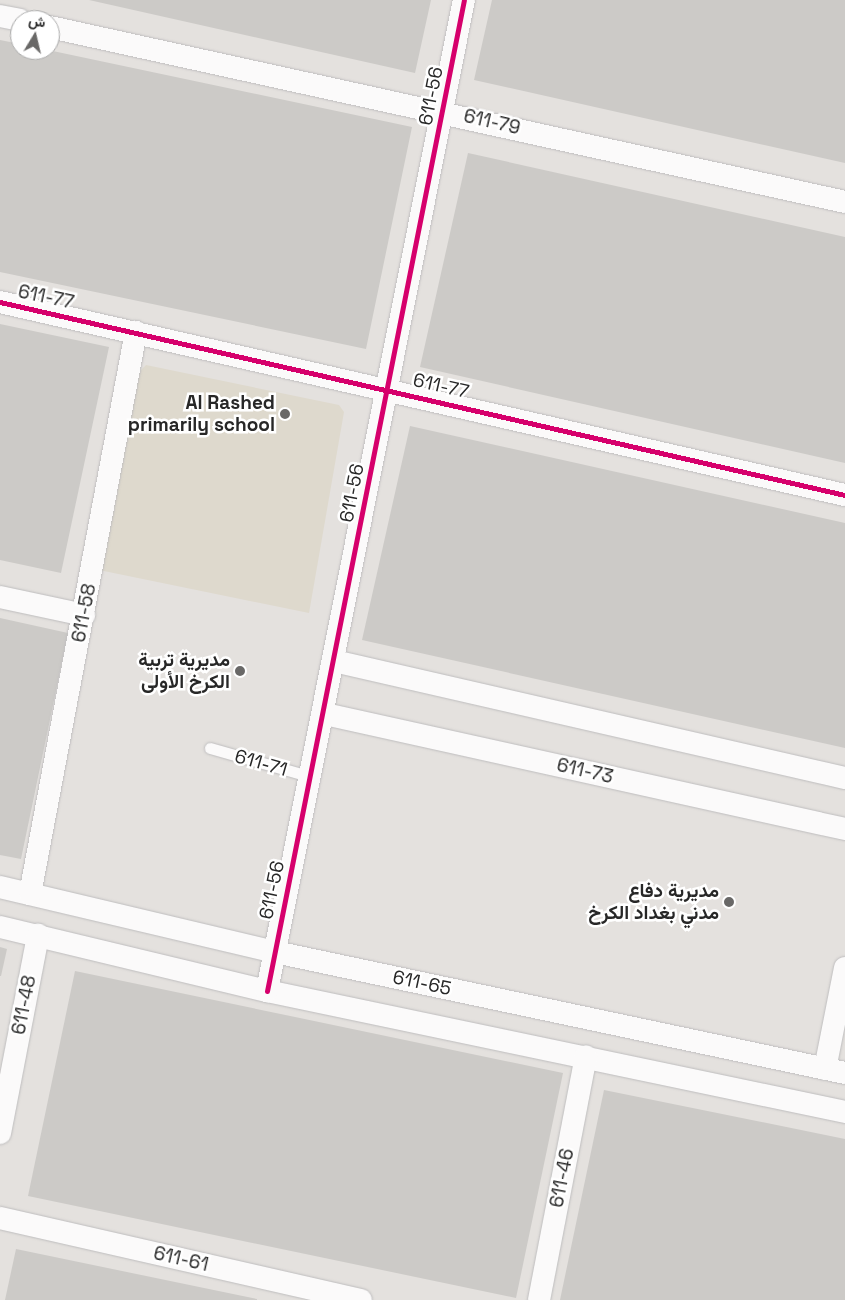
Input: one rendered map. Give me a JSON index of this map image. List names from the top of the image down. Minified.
{"streets":{"street":["611-56","611-79","611-77","611-58","611-73","611-65","611-48","611-46","611-61"],"lane":["611-71"]},"crossings":[["611-56","611-79"],["611-56","611-77"],["611-56","611-71"],["611-56","611-73"],["611-56","611-65"],["611-77","611-58"],["611-58","611-65"],["611-65","611-48"],["611-65","611-46"]],"places":["Al Rashed primarily school","مديرية تربية الكرخ الأولى","مديرية دفاع مدني بغداد الكرخ"],"north":"top"}
